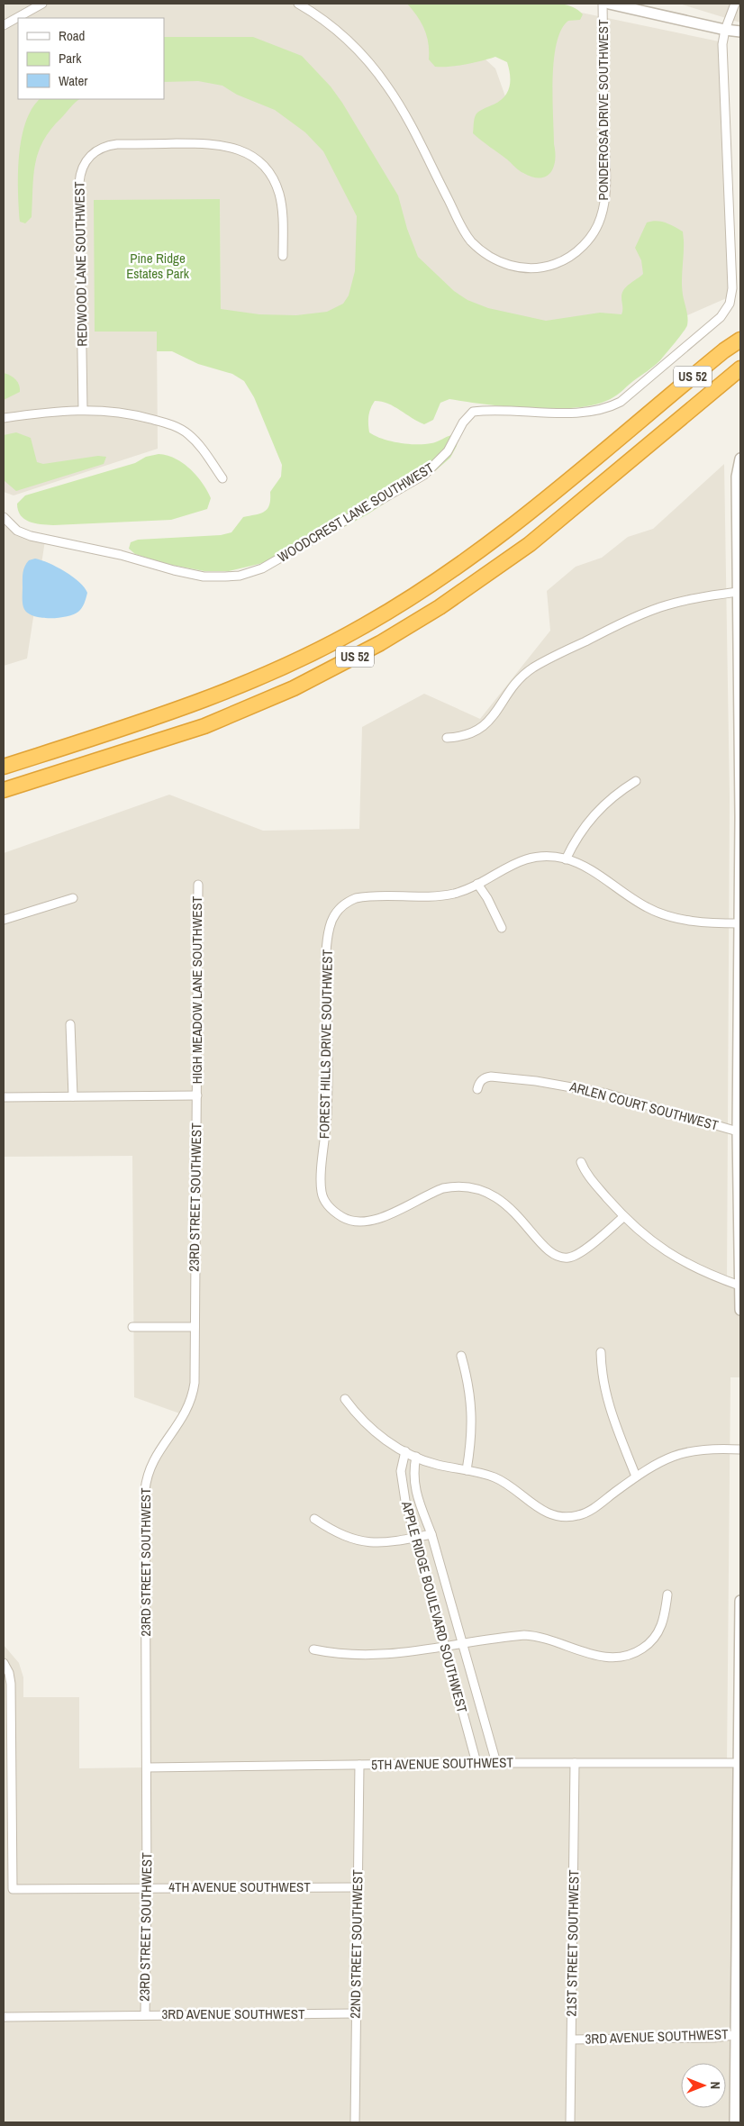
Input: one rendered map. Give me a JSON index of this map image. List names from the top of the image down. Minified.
{"streets":{"highway":["US 52"],"street":["PONDEROSA DRIVE SOUTHWEST","REDWOOD LANE SOUTHWEST","WOODCREST LANE SOUTHWEST","HIGH MEADOW LANE SOUTHWEST","FOREST HILLS DRIVE SOUTHWEST","ARLEN COURT SOUTHWEST","23RD STREET SOUTHWEST","APPLE RIDGE BOULEVARD SOUTHWEST","5TH AVENUE SOUTHWEST","4TH AVENUE SOUTHWEST","21ST STREET SOUTHWEST","22ND STREET SOUTHWEST","3RD AVENUE SOUTHWEST"]},"crossings":[["HIGH MEADOW LANE SOUTHWEST","23RD STREET SOUTHWEST"],["23RD STREET SOUTHWEST","5TH AVENUE SOUTHWEST"],["23RD STREET SOUTHWEST","4TH AVENUE SOUTHWEST"],["23RD STREET SOUTHWEST","3RD AVENUE SOUTHWEST"],["APPLE RIDGE BOULEVARD SOUTHWEST","5TH AVENUE SOUTHWEST"],["5TH AVENUE SOUTHWEST","21ST STREET SOUTHWEST"],["5TH AVENUE SOUTHWEST","22ND STREET SOUTHWEST"],["4TH AVENUE SOUTHWEST","22ND STREET SOUTHWEST"],["21ST STREET SOUTHWEST","3RD AVENUE SOUTHWEST"],["22ND STREET SOUTHWEST","3RD AVENUE SOUTHWEST"]],"parks":["Pine Ridge Estates Park"],"legend":["Road","Park","Water"],"north":"right"}
